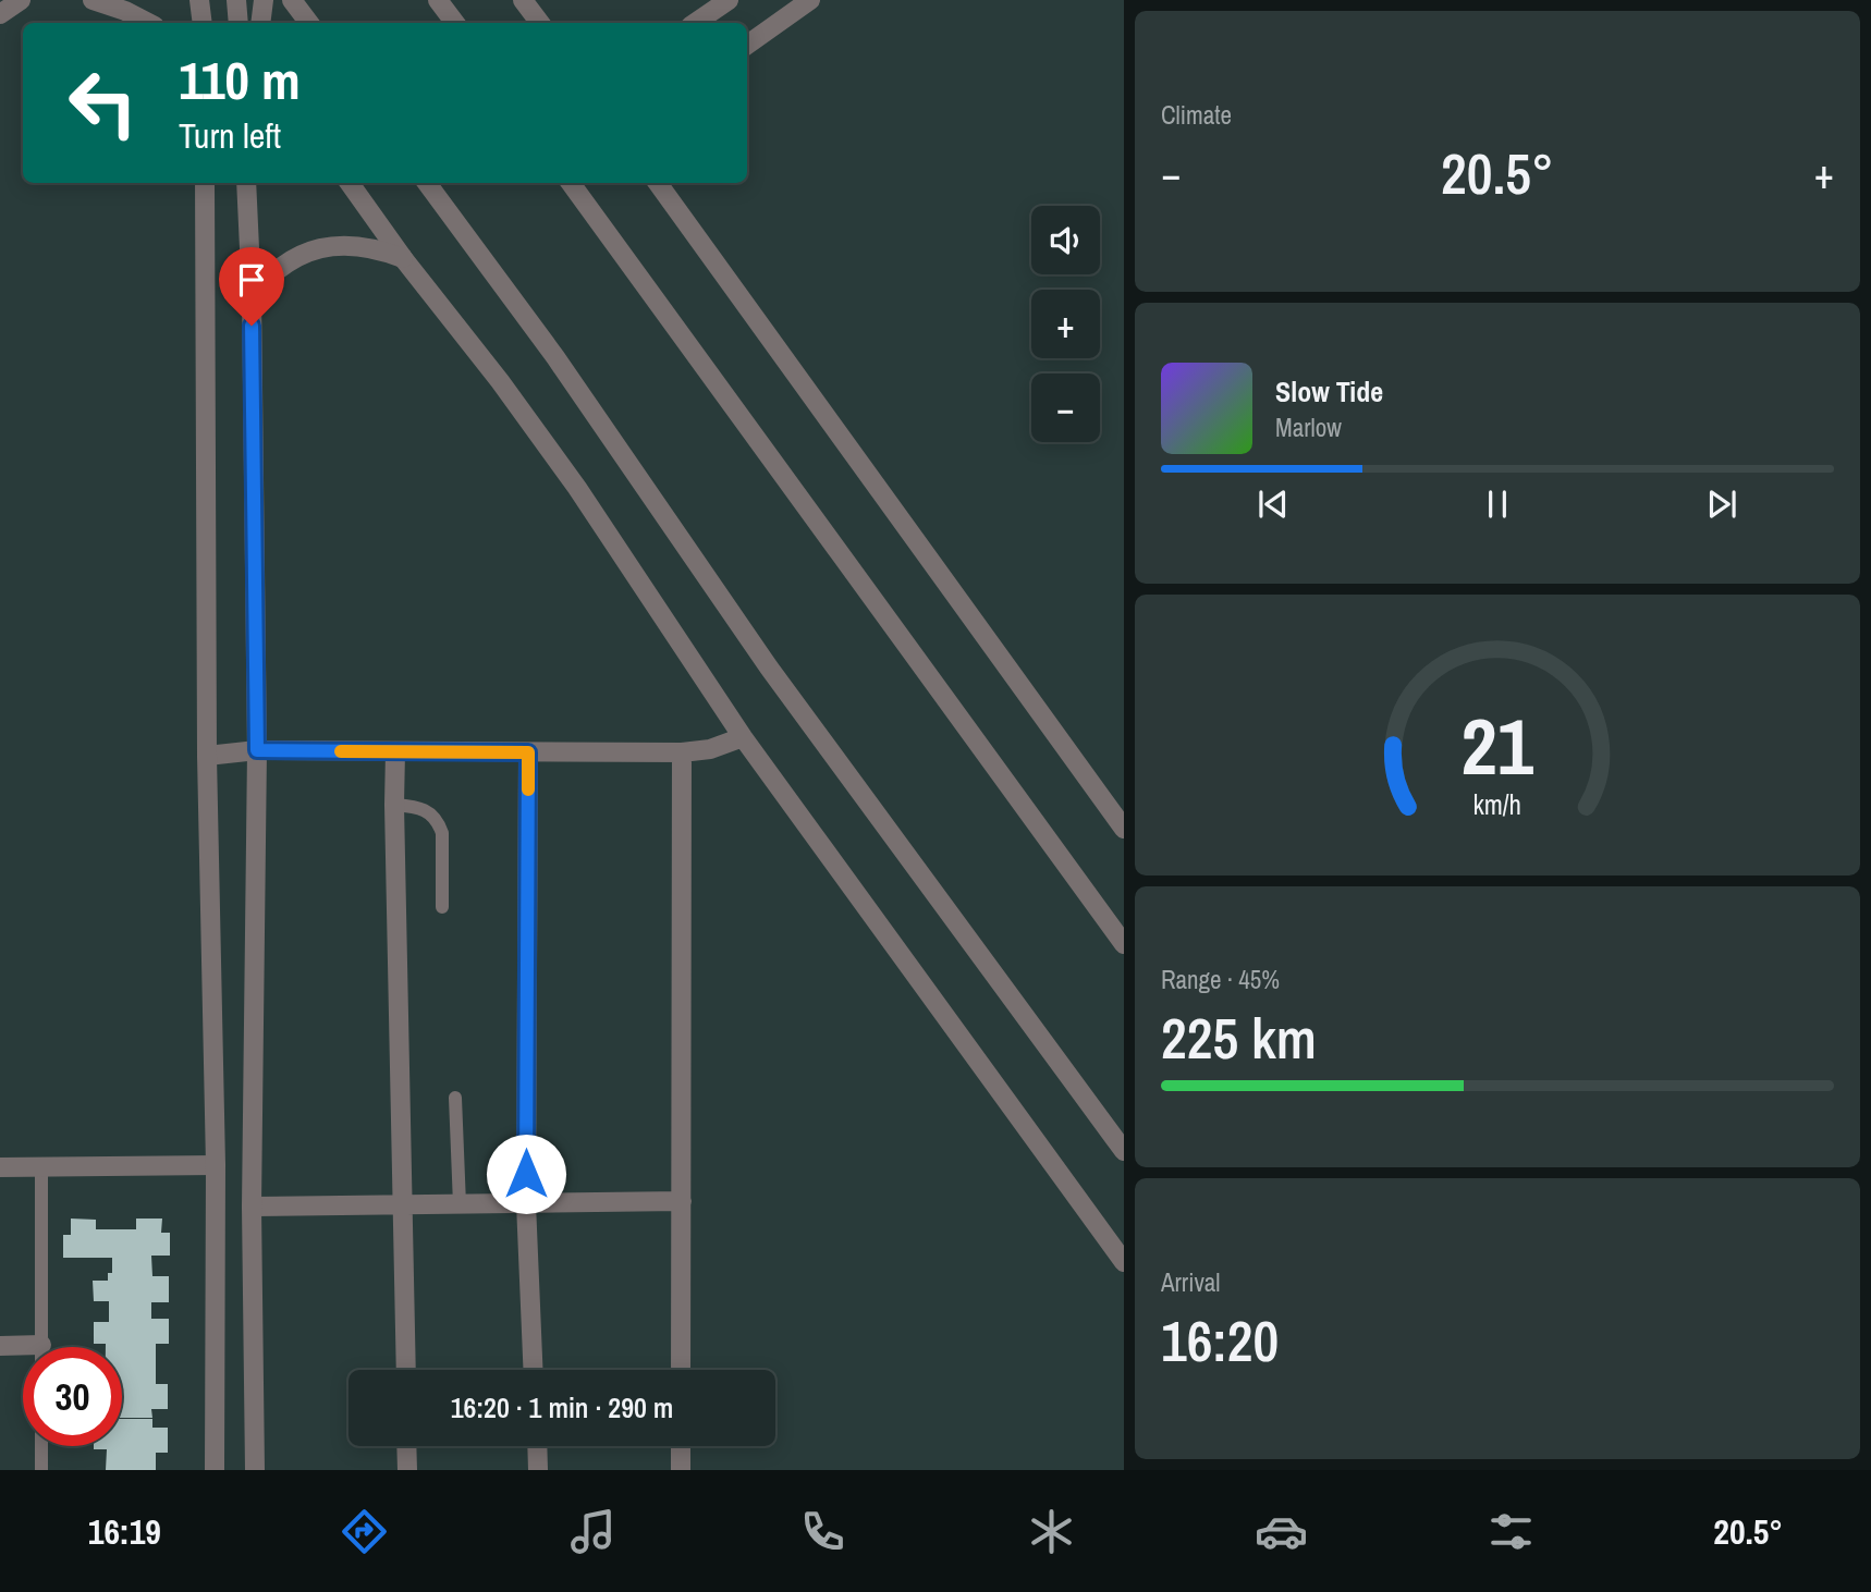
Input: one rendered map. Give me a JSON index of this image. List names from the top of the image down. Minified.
{"page":{"tile":["Climate",["Range · 45%","225 km"],["Arrival","16:20"]],"turn":["110 m","Turn left"],"heat":["−","20.5°","+"],"map_buttons":["+","−"],"song":["Slow Tide","Marlow"],"limit":"30","trip":"16:20 · 1 min · 290 m","tabs":["16:19","20.5°"],"gauge":["21","km/h"]}}
